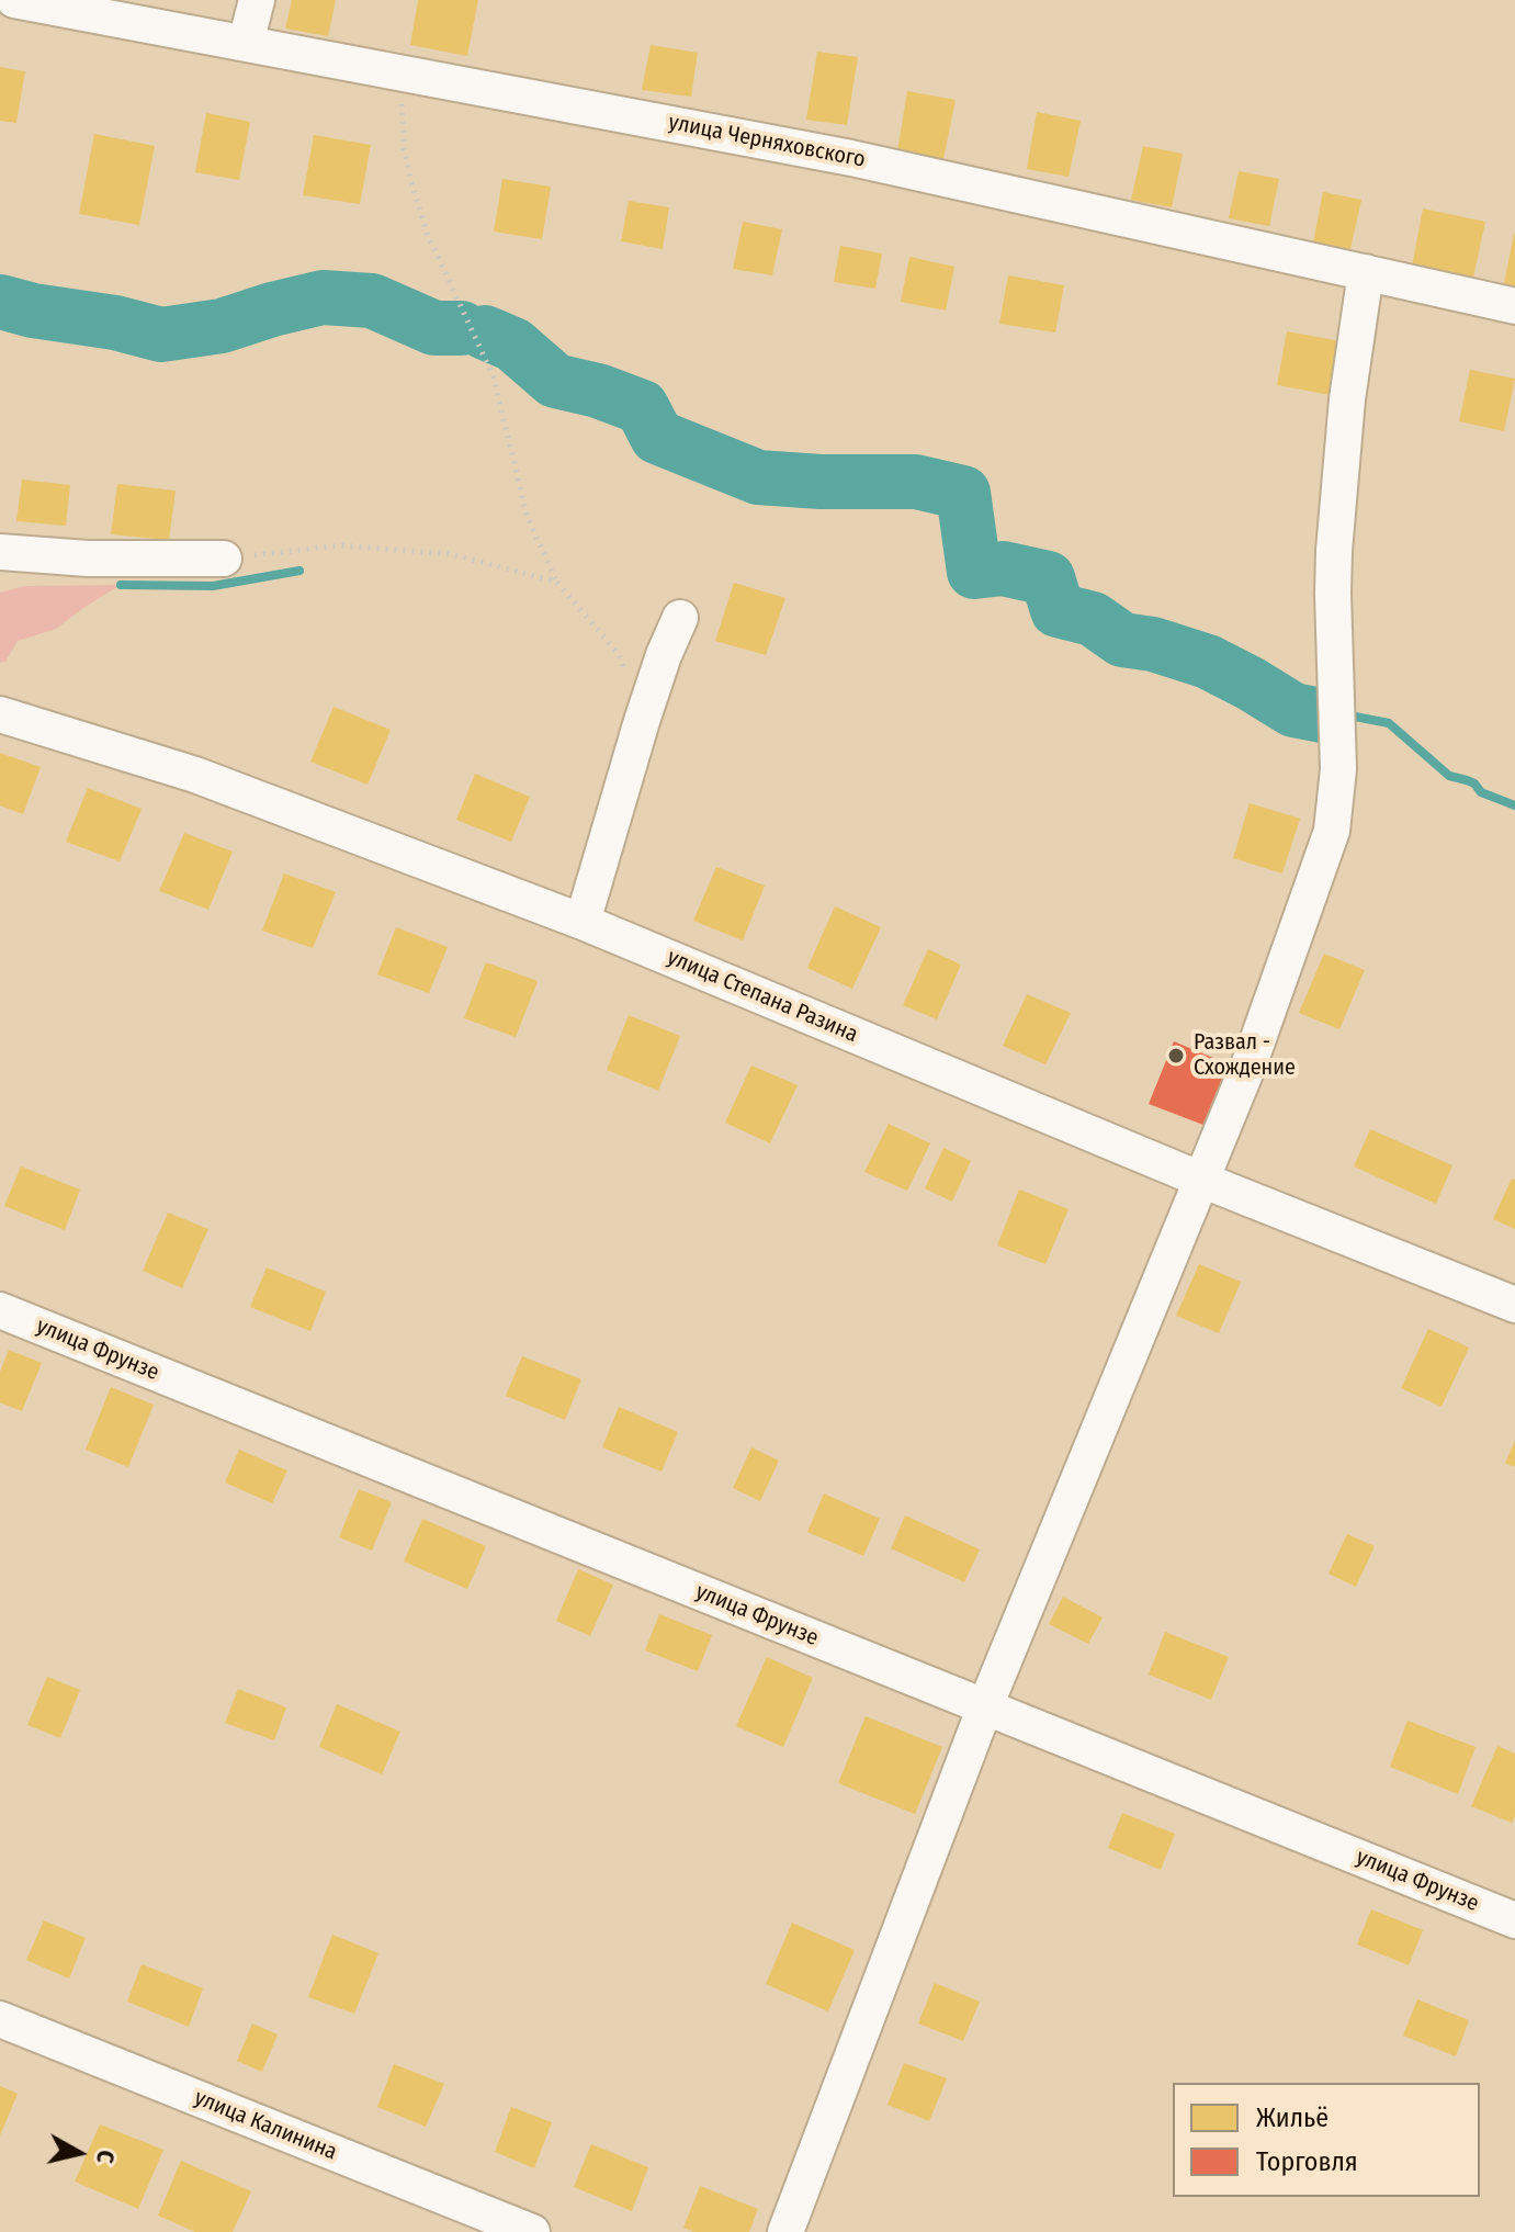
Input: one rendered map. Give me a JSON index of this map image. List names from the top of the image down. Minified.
{"streets":{"street":["улица Черняховского","улица Степана Разина","улица Фрунзе","улица Калинина"]},"places":["Развал - Схождение"],"legend":["Жильё","Торговля"],"north":"right"}
